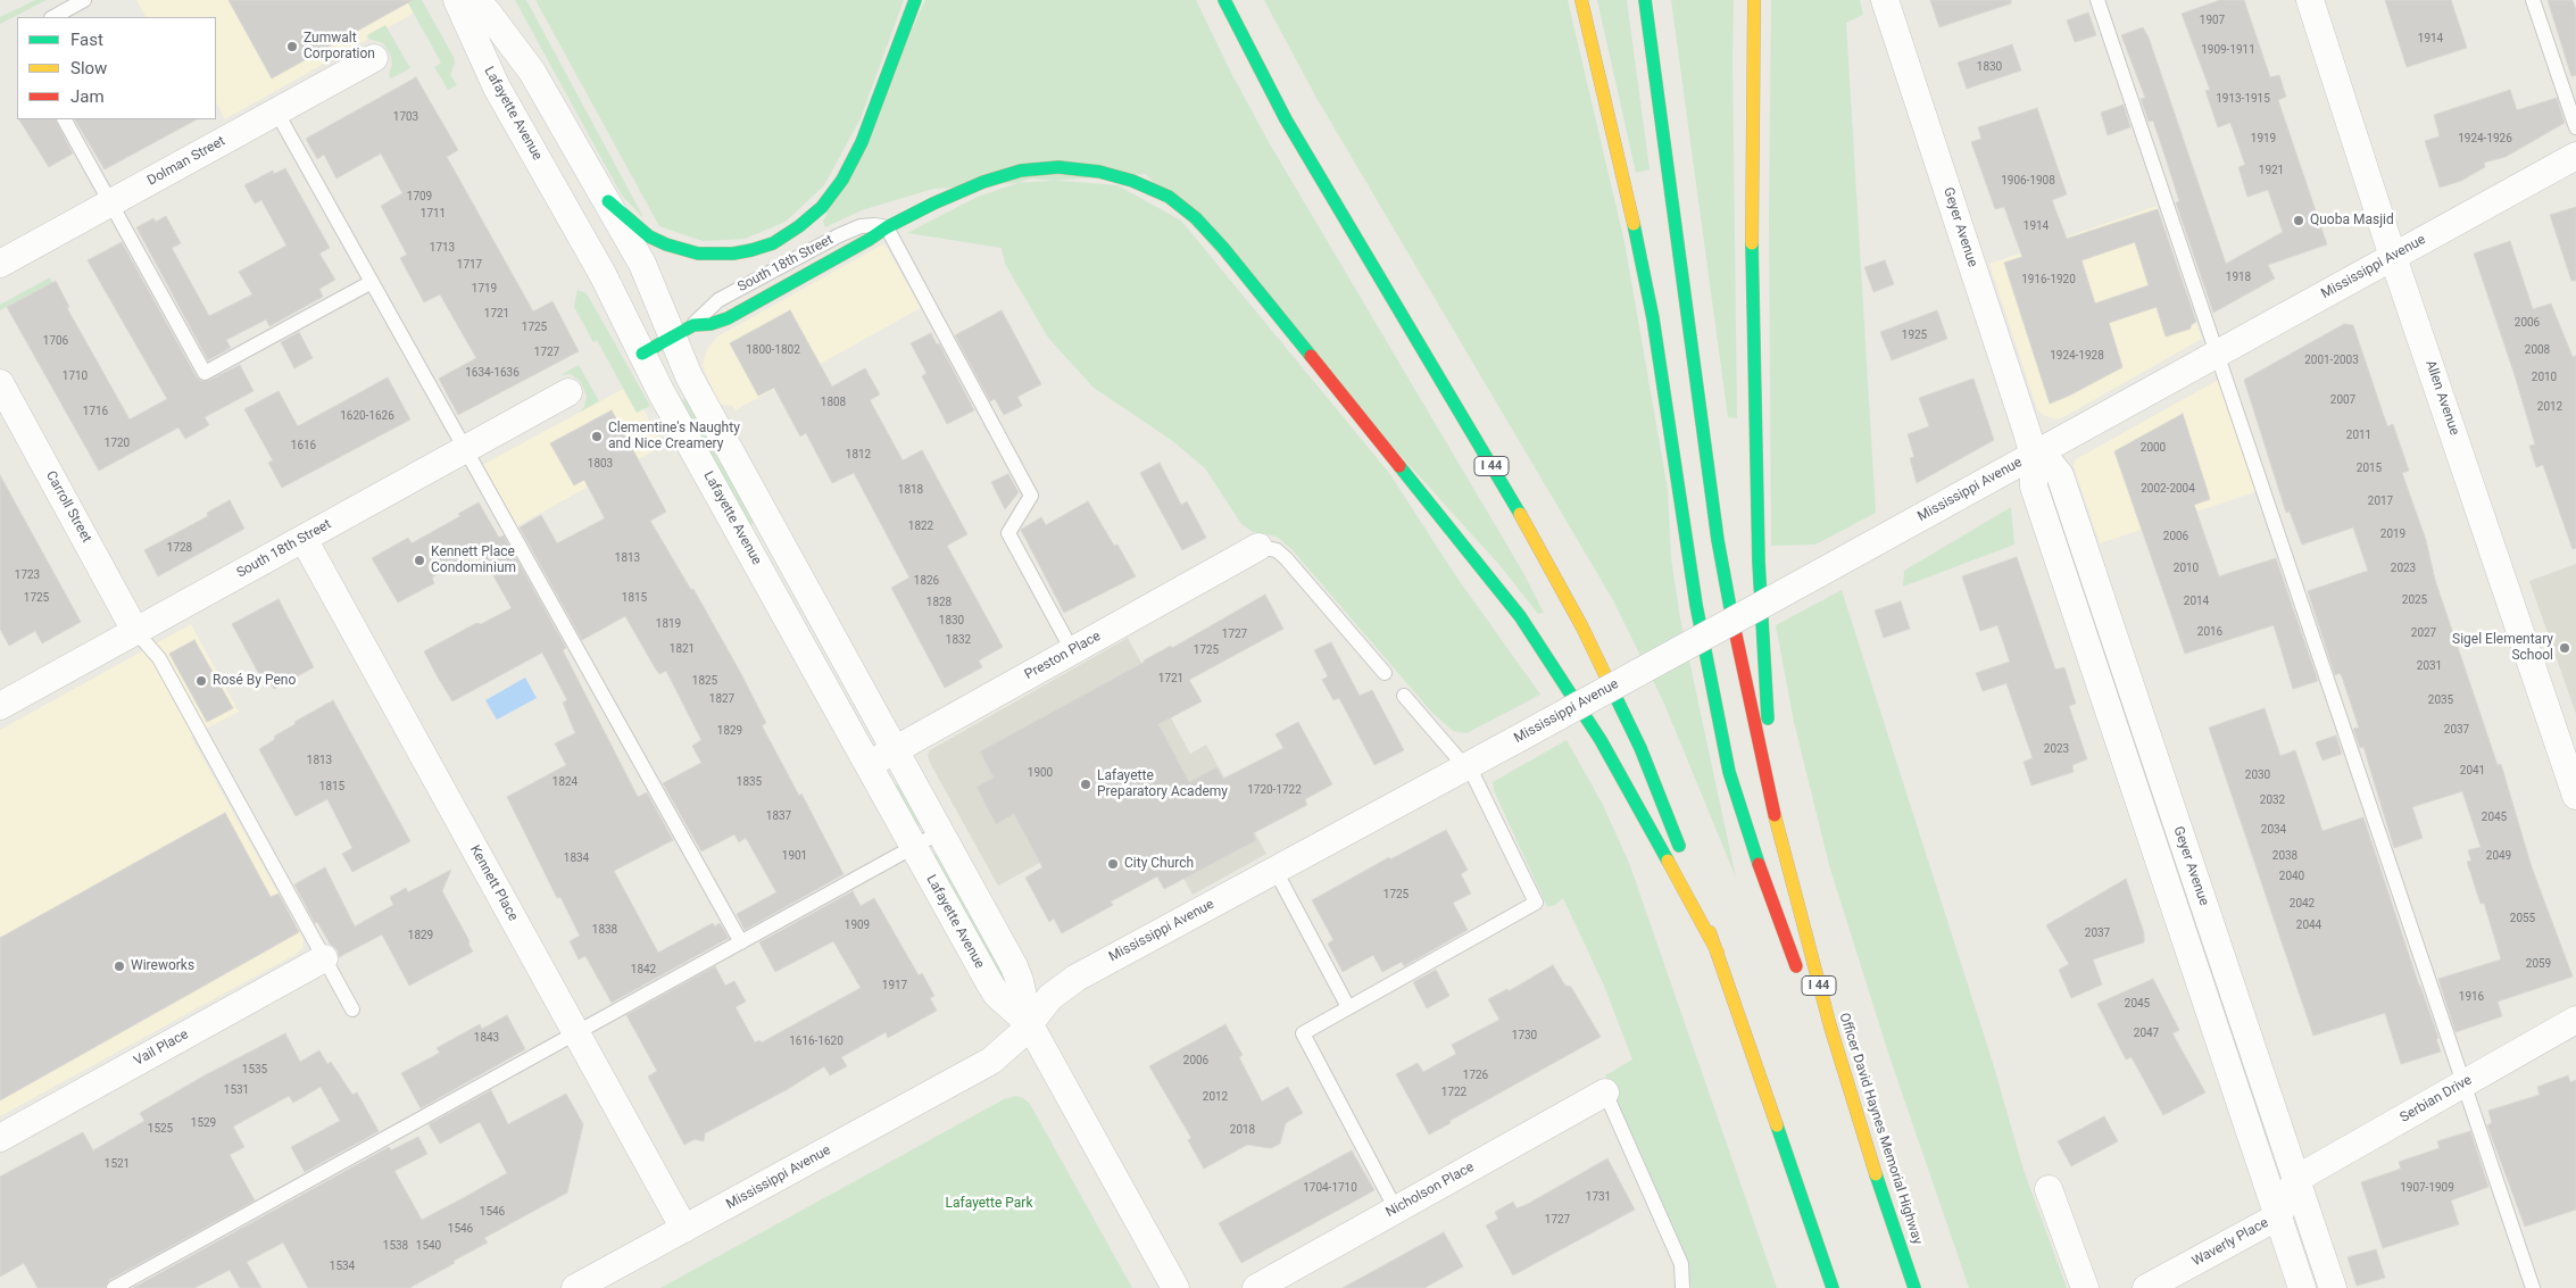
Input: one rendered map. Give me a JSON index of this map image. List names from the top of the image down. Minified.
{"streets":{"highway":["I 44","Officer David Haynes Memorial Highway"],"street":["Lafayette Avenue","Dolman Street","Geyer Avenue","South 18th Street","Mississippi Avenue","Allen Avenue","Carroll Street","Preston Place","Kennett Place","Vail Place","Serbian Drive","Nicholson Place","Waverly Place"]},"crossings":[["Lafayette Avenue","South 18th Street"],["Lafayette Avenue","Mississippi Avenue"],["Lafayette Avenue","Preston Place"],["Geyer Avenue","Mississippi Avenue"],["Geyer Avenue","Serbian Drive"],["Geyer Avenue","Waverly Place"],["South 18th Street","Carroll Street"],["South 18th Street","Kennett Place"],["Mississippi Avenue","Allen Avenue"],["Mississippi Avenue","Kennett Place"],["I 44","Officer David Haynes Memorial Highway"],["Serbian Drive","Waverly Place"]],"parks":["Lafayette Park"],"places":["Zumwalt Corporation","Quoba Masjid","Clementine's Naughty and Nice Creamery","Kennett Place Condominium","Sigel Elementary School","Rosé By Peno","Lafayette Preparatory Academy","City Church","Wireworks"],"house_numbers":["1907","1914","1909-1911","1830","1913-1915","1703","1919","1924-1926","1921","1906-1908","1709","1711","1914","1713","1717","1918","1916-1920","1719","1721","2006","1725","1925","1706","1800-1802","2008","1727","1924-1928","2001-2003","1634-1636","1710","2010","2007","1808","2012","1716","1620-1626","2011","1720","1616","2000","1812","1803","2015","2002-2004","1818","2017","1822","2019","2006","1728","1813","2010","2023","1723","1826","1725","1815","2025","2014","1828","1830","1819","2016","2027","1727","1832","1821","1725","2031","1721","1825","1827","2035","2037","1829","2023","1813","2041","1900","2030","1824","1835","1815","1720-1722","2032","1837","2045","2034","1901","2038","2049","1834","2040","1725","2042","2055","1909","2044","1838","2037","1829","2059","1842","1917","1916","2045","2047","1730","1843","1616-1620","2006","1535","1726","1531","1722","2012","1529","1525","2018","1521","1704-1710","1907-1909","1731","1546","1727","1546","1538","1540","1534"],"legend":["Fast","Slow","Jam"]}
